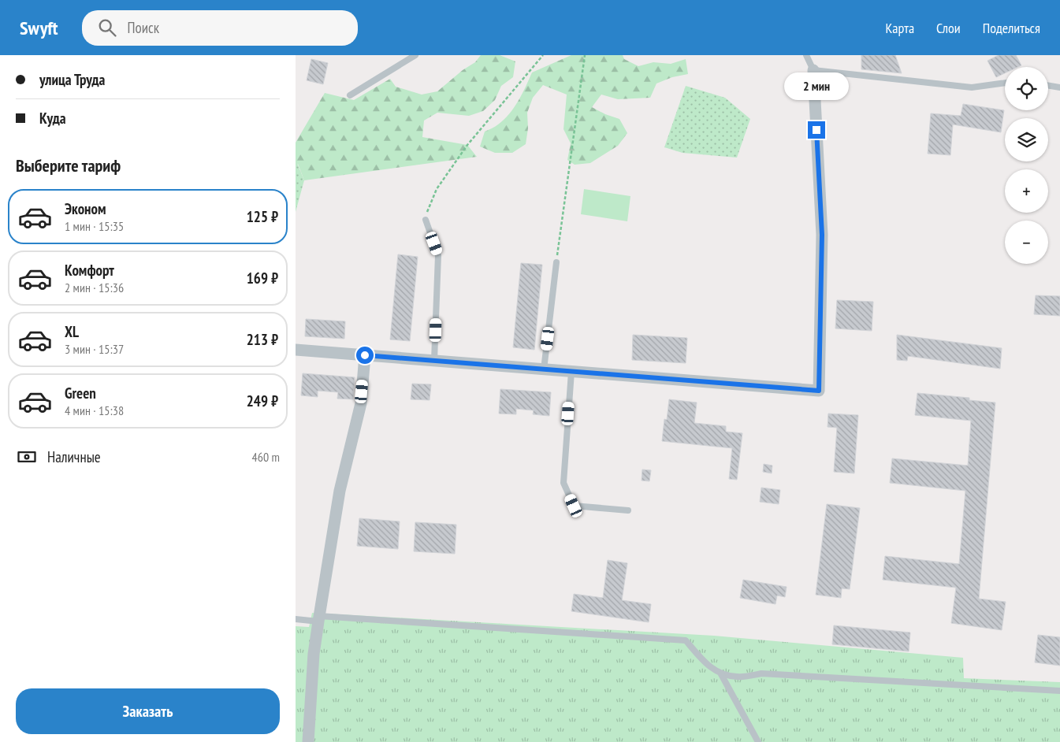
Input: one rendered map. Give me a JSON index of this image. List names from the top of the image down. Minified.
{"page":{"header":"Swyft","search":"Поиск","nav":["Карта","Слои","Поделиться"],"banner":["улица Труда","Куда"],"map_buttons":["+","−"],"bubble":"2 мин","heading":"Выберите тариф","list":[{"name":"Эконом","note":"1 мин · 15:35","value":"125 ₽"},{"name":"Комфорт","note":"2 мин · 15:36","value":"169 ₽"},{"name":"XL","note":"3 мин · 15:37","value":"213 ₽"},{"name":"Green","note":"4 мин · 15:38","value":"249 ₽"}],"pay":["Наличные","460 m"],"buttons":"Заказать"}}
